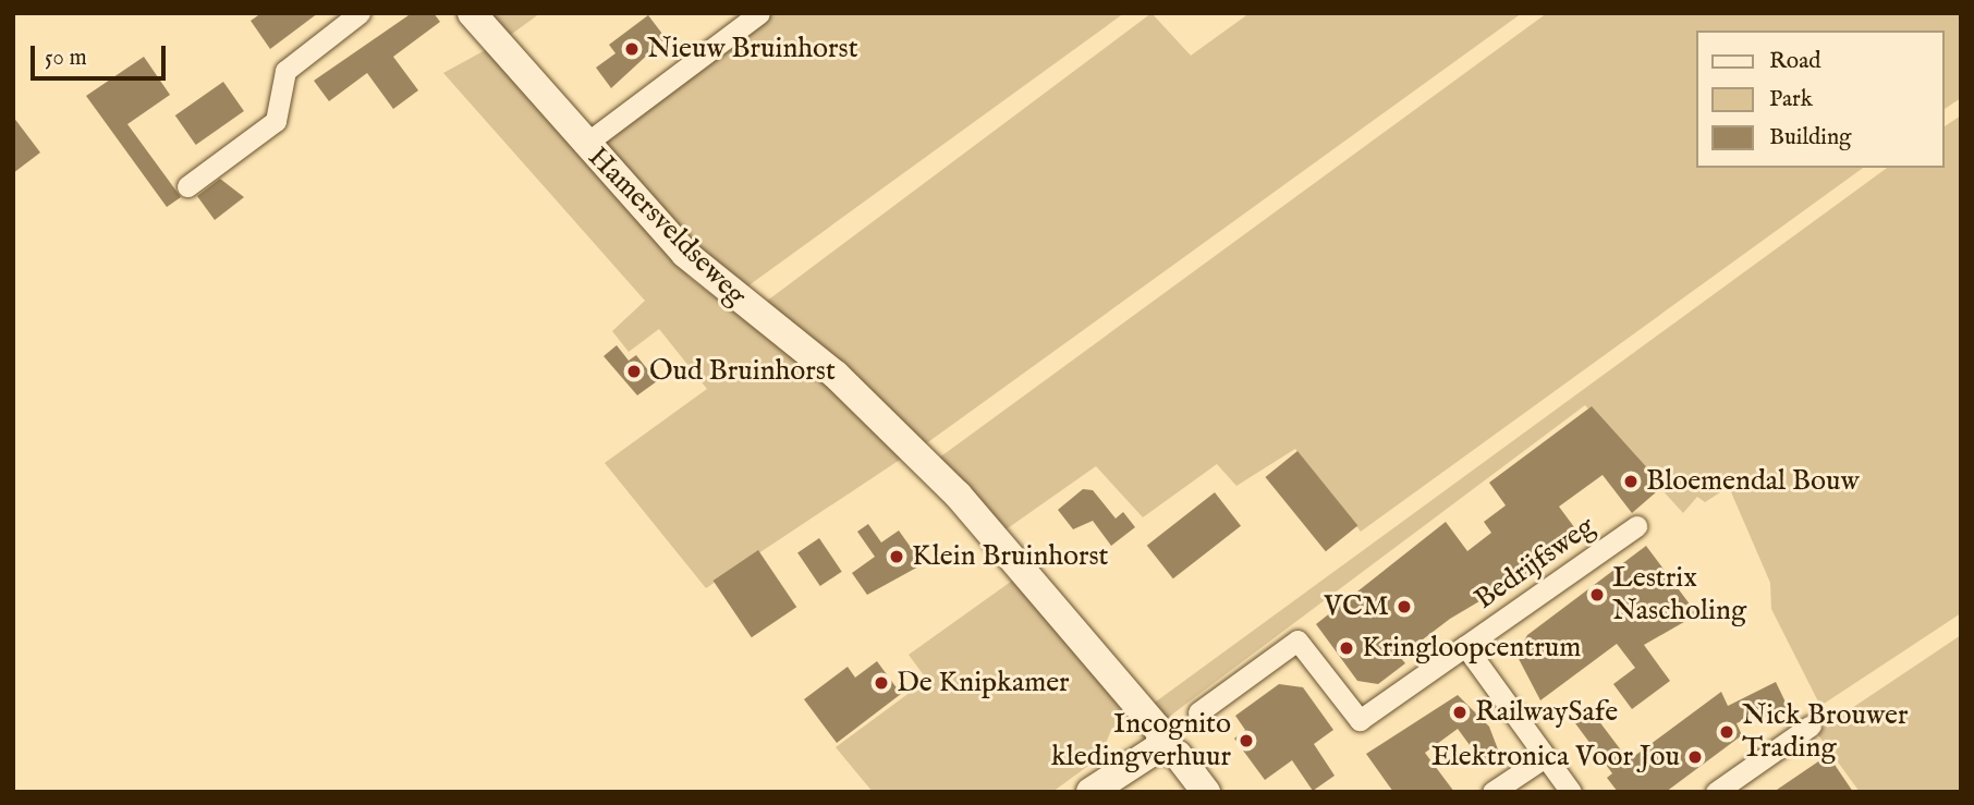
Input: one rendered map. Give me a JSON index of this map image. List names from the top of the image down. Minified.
{"streets":{"street":["Hamersveldseweg","Bedrijfsweg"]},"places":["Nieuw Bruinhorst","Oud Bruinhorst","Bloemendal Bouw","Klein Bruinhorst","Lestrix Nascholing","VCM","Kringloopcentrum","De Knipkamer","RailwaySafe","Nick Brouwer Trading","Incognito kledingverhuur","Elektronica Voor Jou"],"legend":["Road","Park","Building"],"scale_bar":"50 m"}
